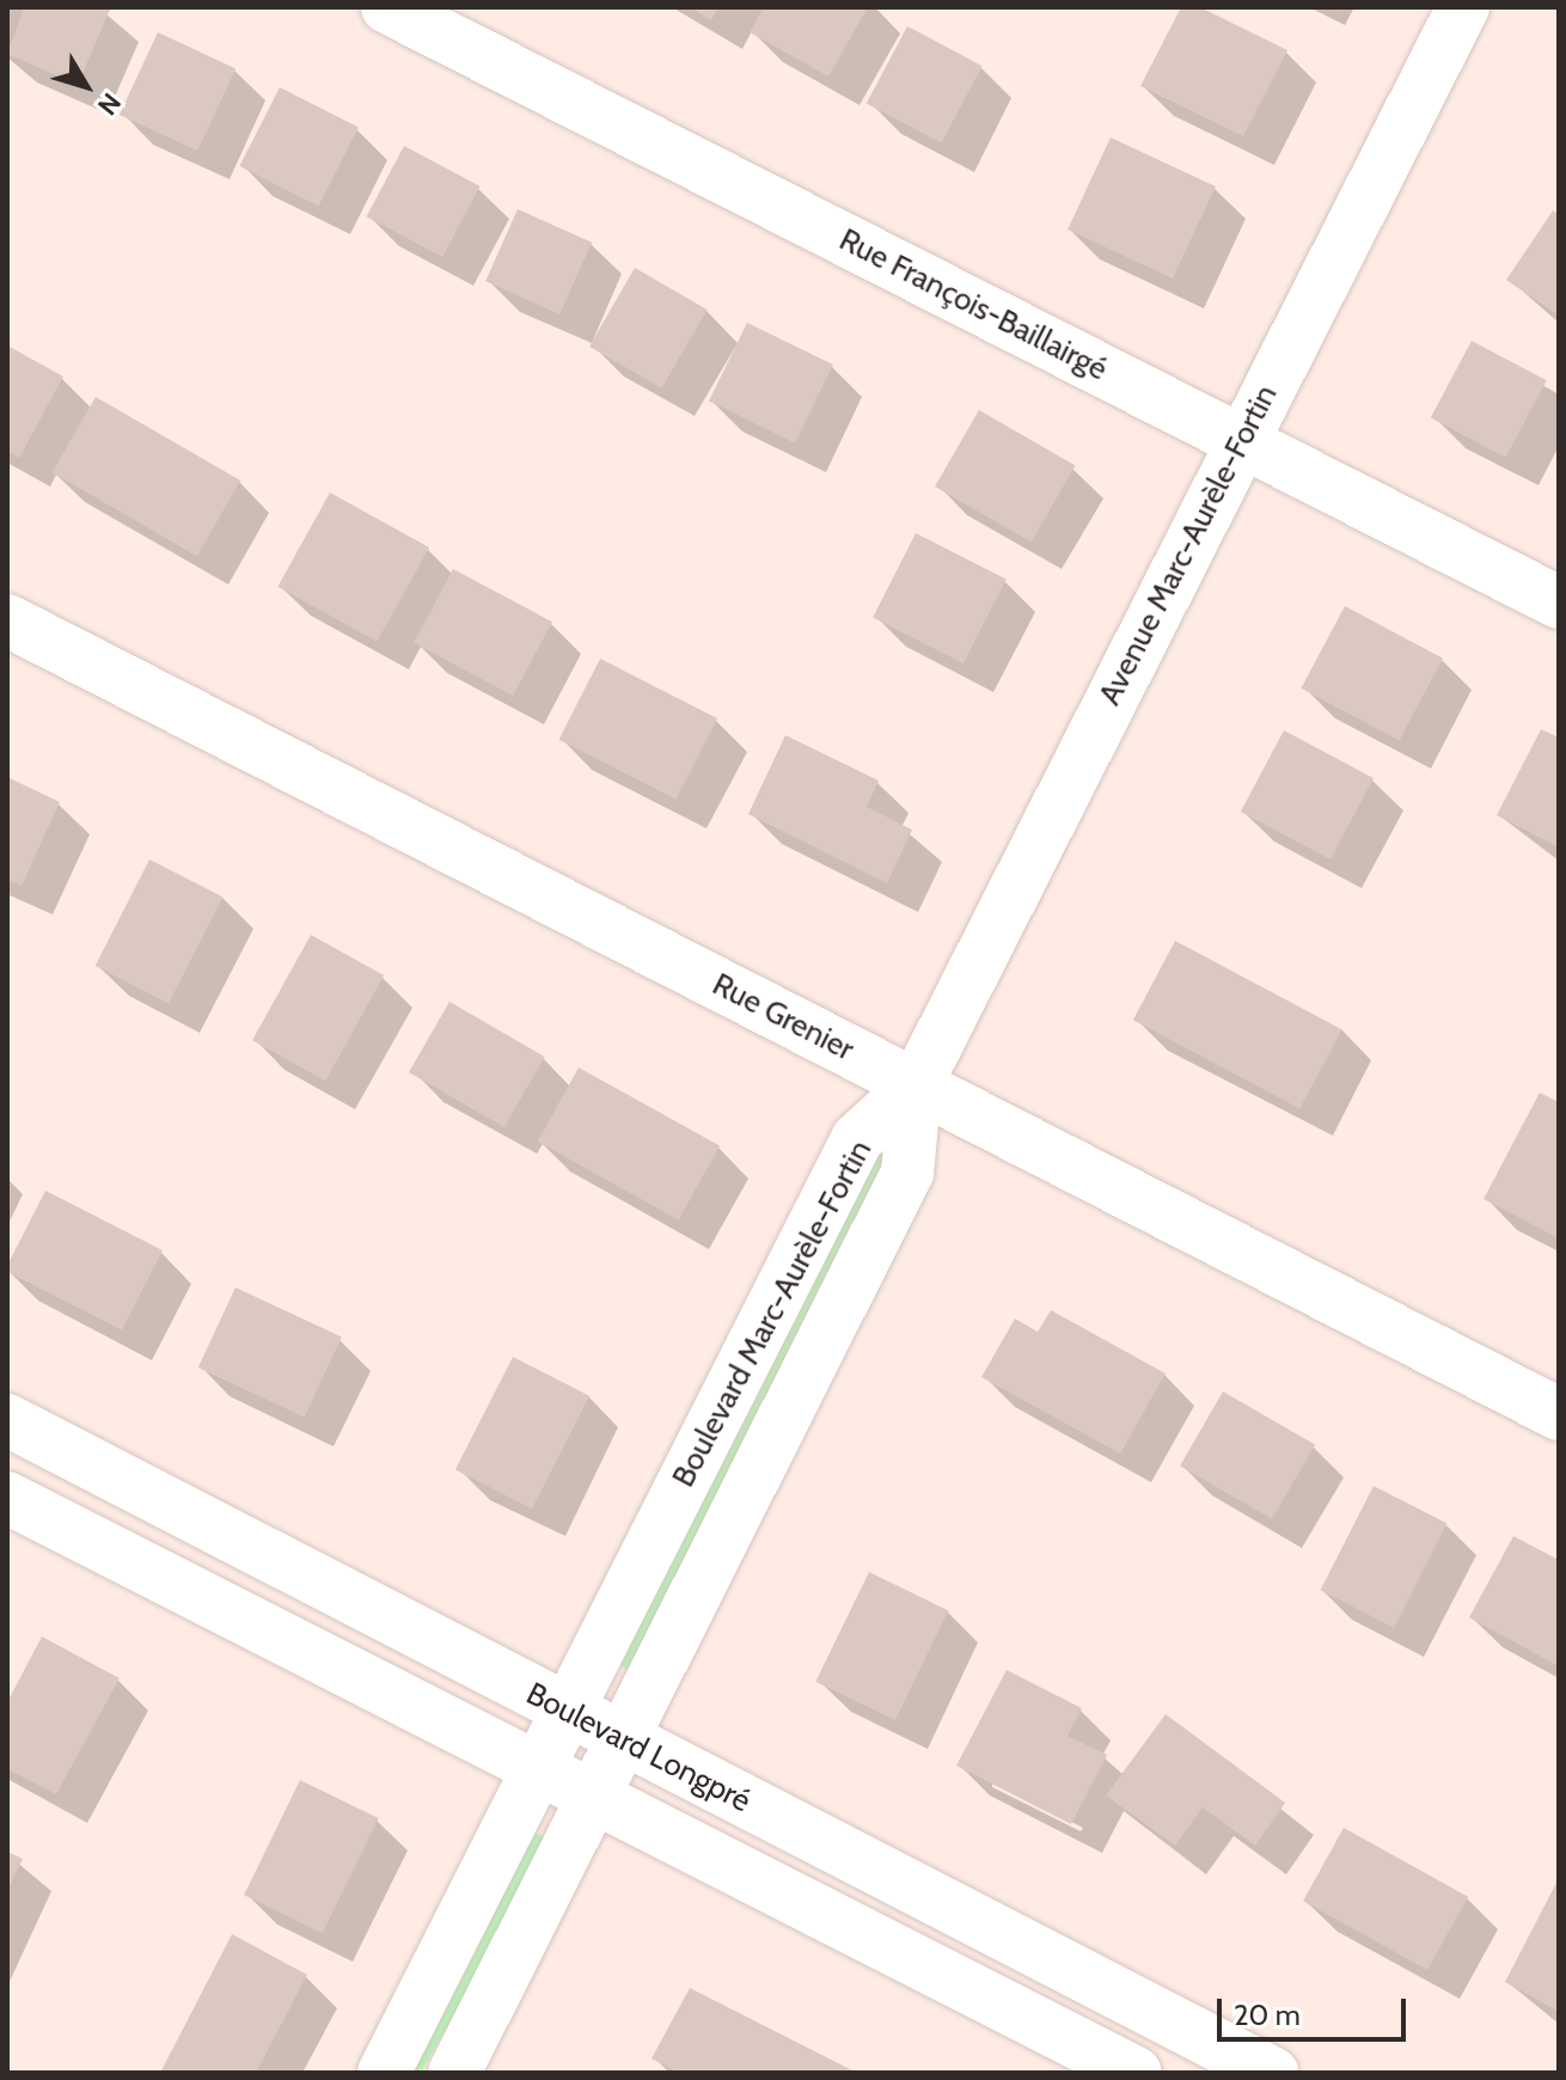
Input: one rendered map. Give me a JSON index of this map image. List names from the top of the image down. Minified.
{"streets":{"street":["Rue François-Baillairgé","Avenue Marc-Aurèle-Fortin","Rue Grenier","Boulevard Marc-Aurèle-Fortin","Boulevard Longpré"]},"crossings":[["Rue François-Baillairgé","Avenue Marc-Aurèle-Fortin"],["Avenue Marc-Aurèle-Fortin","Rue Grenier"],["Avenue Marc-Aurèle-Fortin","Boulevard Marc-Aurèle-Fortin"],["Rue Grenier","Boulevard Marc-Aurèle-Fortin"],["Boulevard Marc-Aurèle-Fortin","Boulevard Longpré"]],"scale_bar":"20 m","north":"bottom right"}
